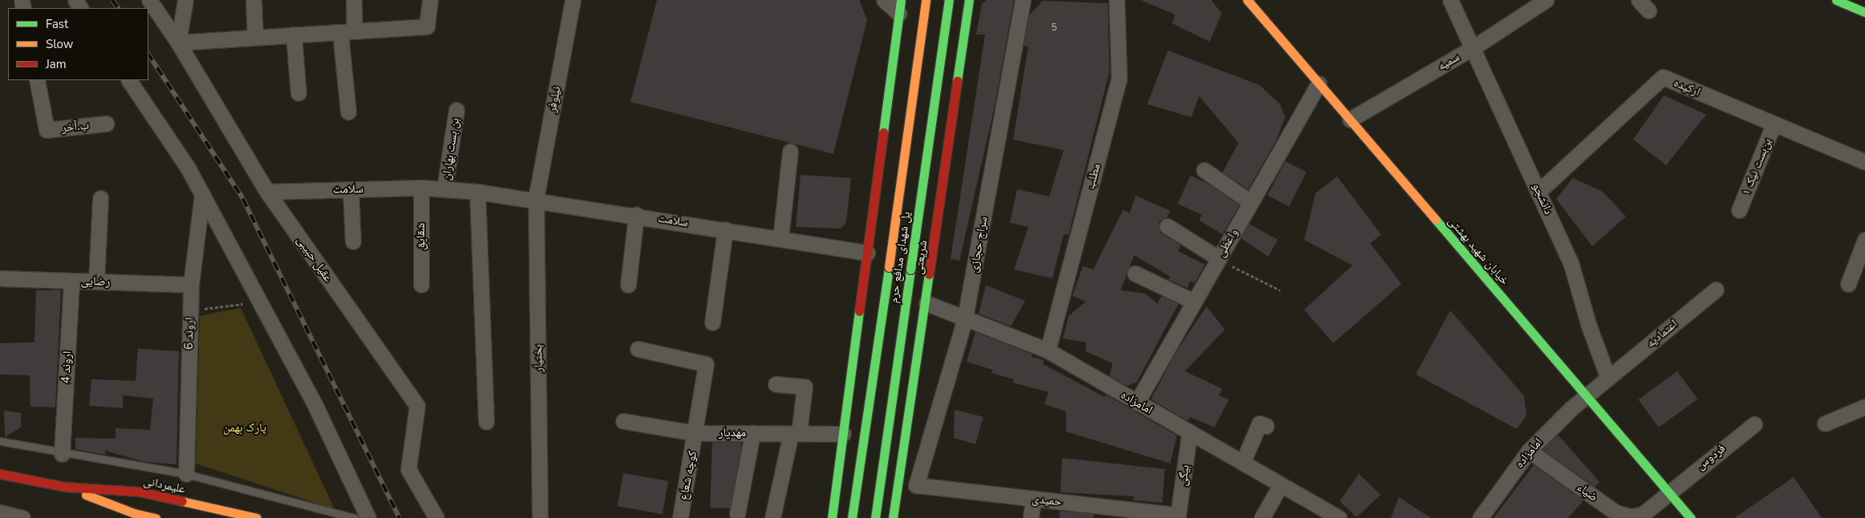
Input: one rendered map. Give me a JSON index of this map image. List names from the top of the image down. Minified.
{"streets":{"main road":["خیابان شهید بهشتی","پل شهدای مدافع حرم","شریعتی","علیمردانی"],"street":["سمیه","ارکیده","نیلوفر","ب.آخر","بن بست بهاران","بن‌بست نیک ۱","مطلب","سلامت","دانشجو","شقایق","واعظی","سراج حجازی","عقیل حبیبی","رضایی","اروند 6","اعتمادیه","بختیار","اروند 4","امامزاده","مهدیار","فردوس","کوچه شعاع","بیگی","ضیاء","حمیدی"]},"crossings":[["سمیه","دانشجو"],["سمیه","خیابان شهید بهشتی"],["ارکیده","بن‌بست نیک ۱"],["ارکیده","دانشجو"],["نیلوفر","سلامت"],["نیلوفر","بختیار"],["بن بست بهاران","سلامت"],["مطلب","امامزاده"],["سلامت","شقایق"],["سلامت","عقیل حبیبی"],["سلامت","بختیار"],["دانشجو","اعتمادیه"],["واعظی","خیابان شهید بهشتی"],["واعظی","امامزاده"],["سراج حجازی","امامزاده"],["سراج حجازی","حمیدی"],["خیابان شهید بهشتی","امامزاده"],["خیابان شهید بهشتی","فردوس"],["خیابان شهید بهشتی","ضیاء"],["شریعتی","امامزاده"],["رضایی","اروند 6"],["رضایی","اروند 4"],["امامزاده","بیگی"],["امامزاده","ضیاء"],["مهدیار","کوچه شعاع"],["فردوس","ضیاء"],["بیگی","حمیدی"]],"parks":["پارک بهمن"],"house_numbers":["5"],"legend":["Fast","Slow","Jam"]}
